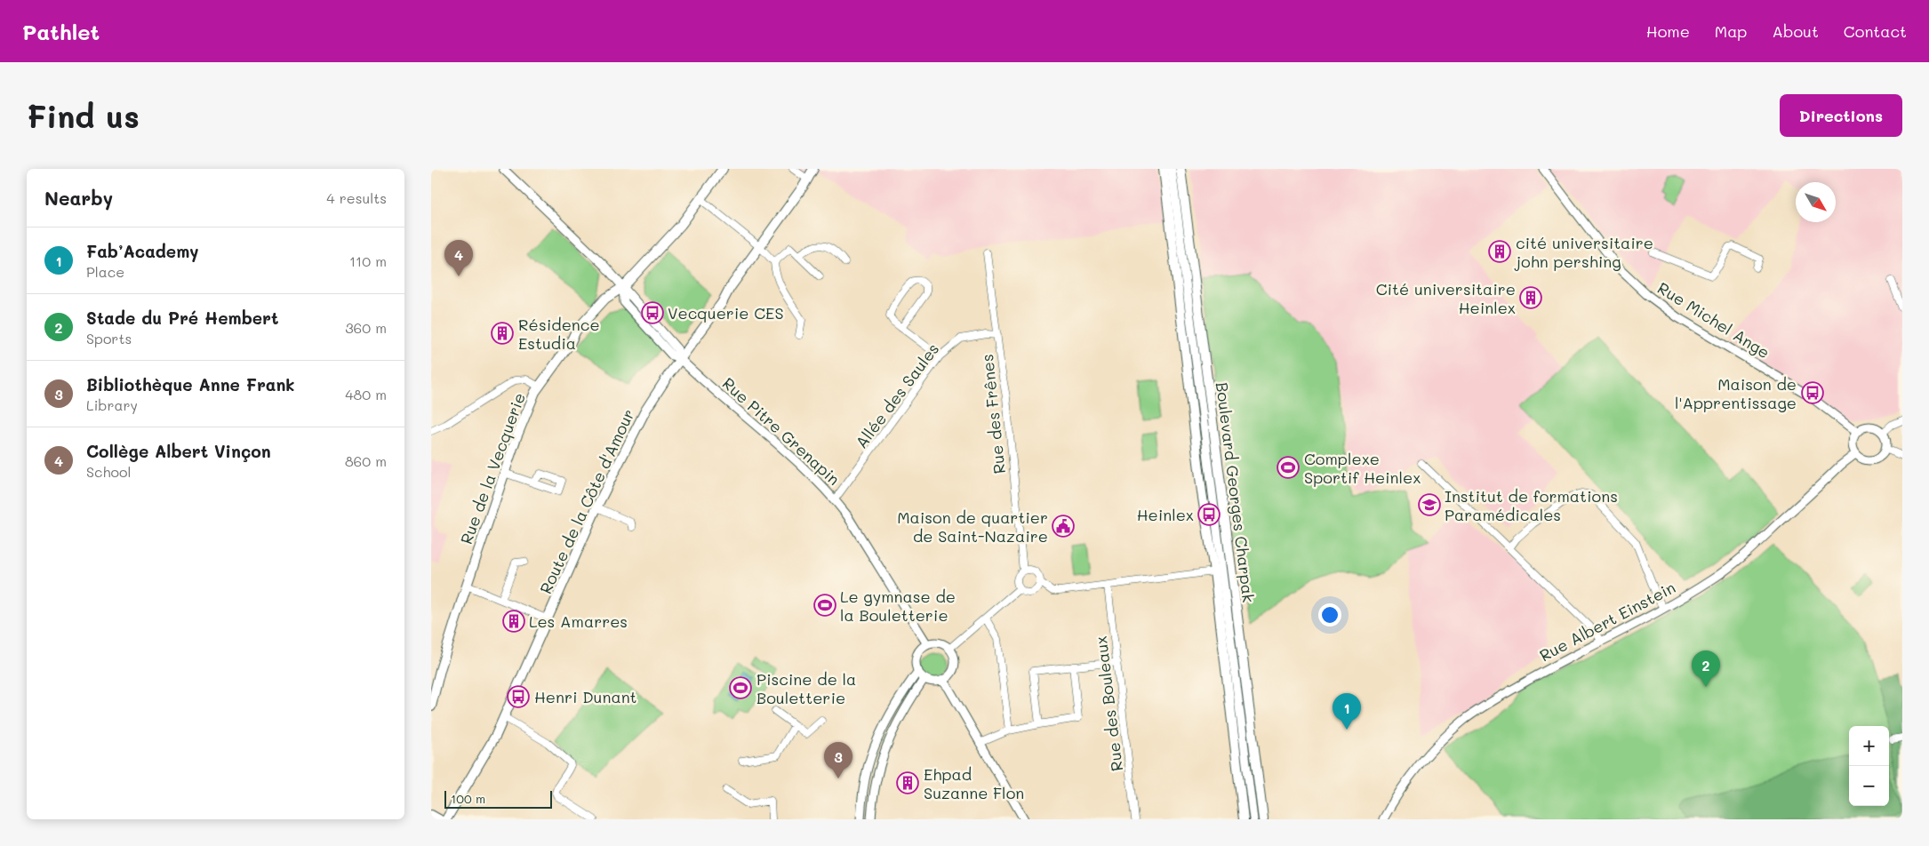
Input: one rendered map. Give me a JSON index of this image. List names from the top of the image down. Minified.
{"streets":{"main road":["Rue de la Vecquerie","Boulevard Georges Charpak","Route de la Côte d'Amour"],"street":["Rue Michel Ange","Allée des Saules","Rue des Frênes","Rue Pitre Grenapin","Rue Albert Einstein","Rue des Bouleaux"]},"crossings":[["Rue Michel Ange","Rue Albert Einstein"],["Allée des Saules","Rue des Frênes"],["Allée des Saules","Rue Pitre Grenapin"],["Rue Pitre Grenapin","Rue de la Vecquerie"],["Rue Pitre Grenapin","Route de la Côte d'Amour"]],"places":{"building":["cité universitaire john pershing","Cité universitaire Heinlex","Résidence Estudia","Les Amarres","Ehpad Suzanne Flon"],"bus stop":["Vecquerie CES","Maison de l'Apprentissage","Heinlex","Henri Dunant"],"sports":["Complexe Sportif Heinlex","Le gymnase de la Bouletterie","Piscine de la Bouletterie"],"school or university":["Institut de formations Paramédicales"],"public building":["Maison de quartier de Saint-Nazaire"]},"scale_bar":"100 m","north":"bottom right","page":{"header":"Pathlet","nav":["Home","Map","About","Contact"],"buttons":"Directions","title":"Find us","heading":["Nearby","4 results"],"list":[{"mark":"1","name":"Fab’Academy","note":"Place","value":"110 m"},{"mark":"2","name":"Stade du Pré Hembert","note":"Sports","value":"360 m"},{"mark":"3","name":"Bibliothèque Anne Frank","note":"Library","value":"480 m"},{"mark":"4","name":"Collège Albert Vinçon","note":"School","value":"860 m"}],"pins":["4","2","1","3"],"map_buttons":["+","−"],"scale":"100 m"}}
